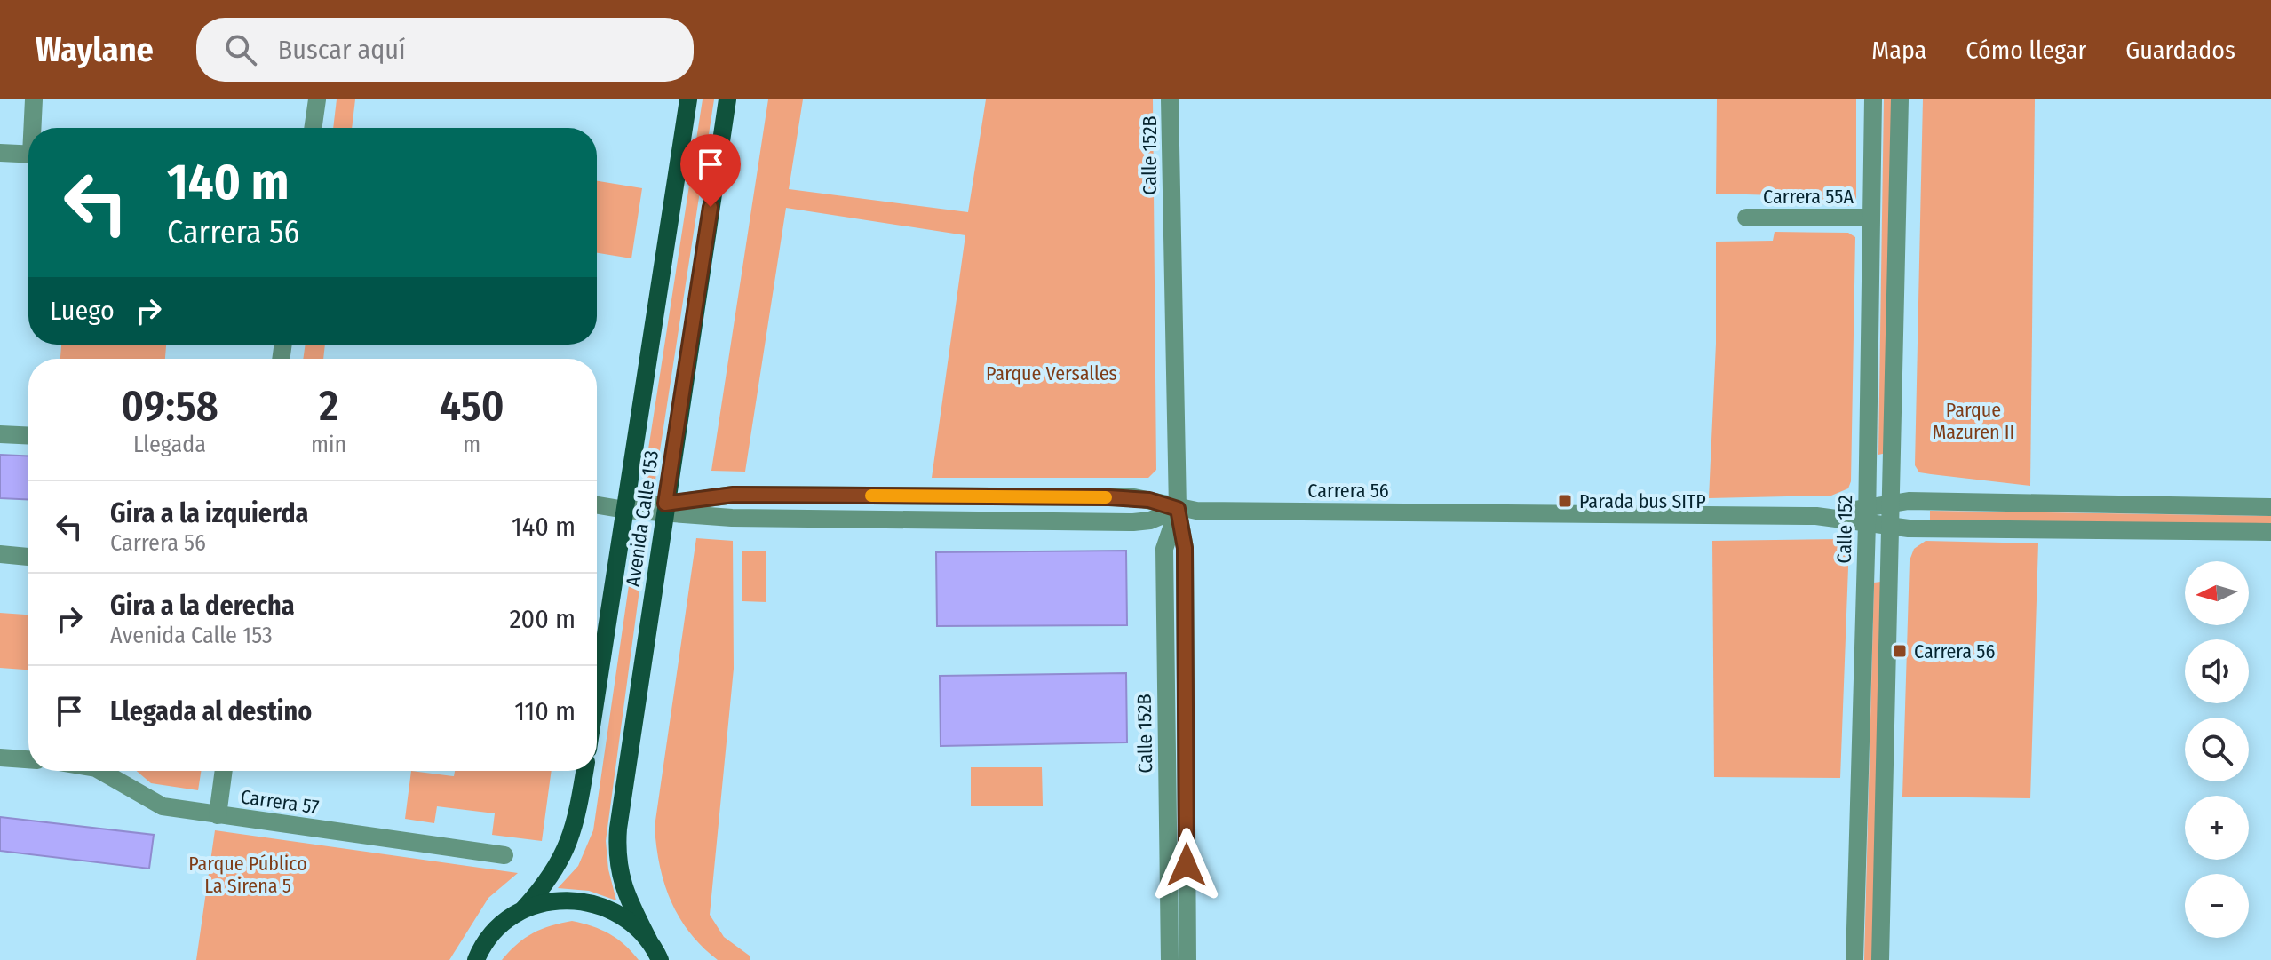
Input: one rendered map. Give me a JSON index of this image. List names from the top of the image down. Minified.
{"streets":{"main road":["Avenida Calle 153"],"street":["Calle 152B","Carrera 55A","Carrera 56","Calle 152","Carrera 57"]},"crossings":[["Calle 152B","Carrera 56"],["Carrera 55A","Calle 152"],["Carrera 56","Avenida Calle 153"],["Carrera 56","Calle 152"]],"parks":["Parque Versalles","Parque Mazuren II","Parque Público La Sirena 5"],"places":{"transit":["Parada bus SITP","Carrera 56"]},"north":"left","page":{"header":"Waylane","search":"Buscar aquí","nav":["Mapa","Cómo llegar","Guardados"],"turn":["140 m","Carrera 56"],"then":"Luego","eta":["09:58","Llegada","2","min","450","m"],"list":[{"name":"Gira a la izquierda","note":"Carrera 56","value":"140 m"},{"name":"Gira a la derecha","note":"Avenida Calle 153","value":"200 m"},{"name":"Llegada al destino","value":"110 m"}],"map_buttons":["+","−"]}}
